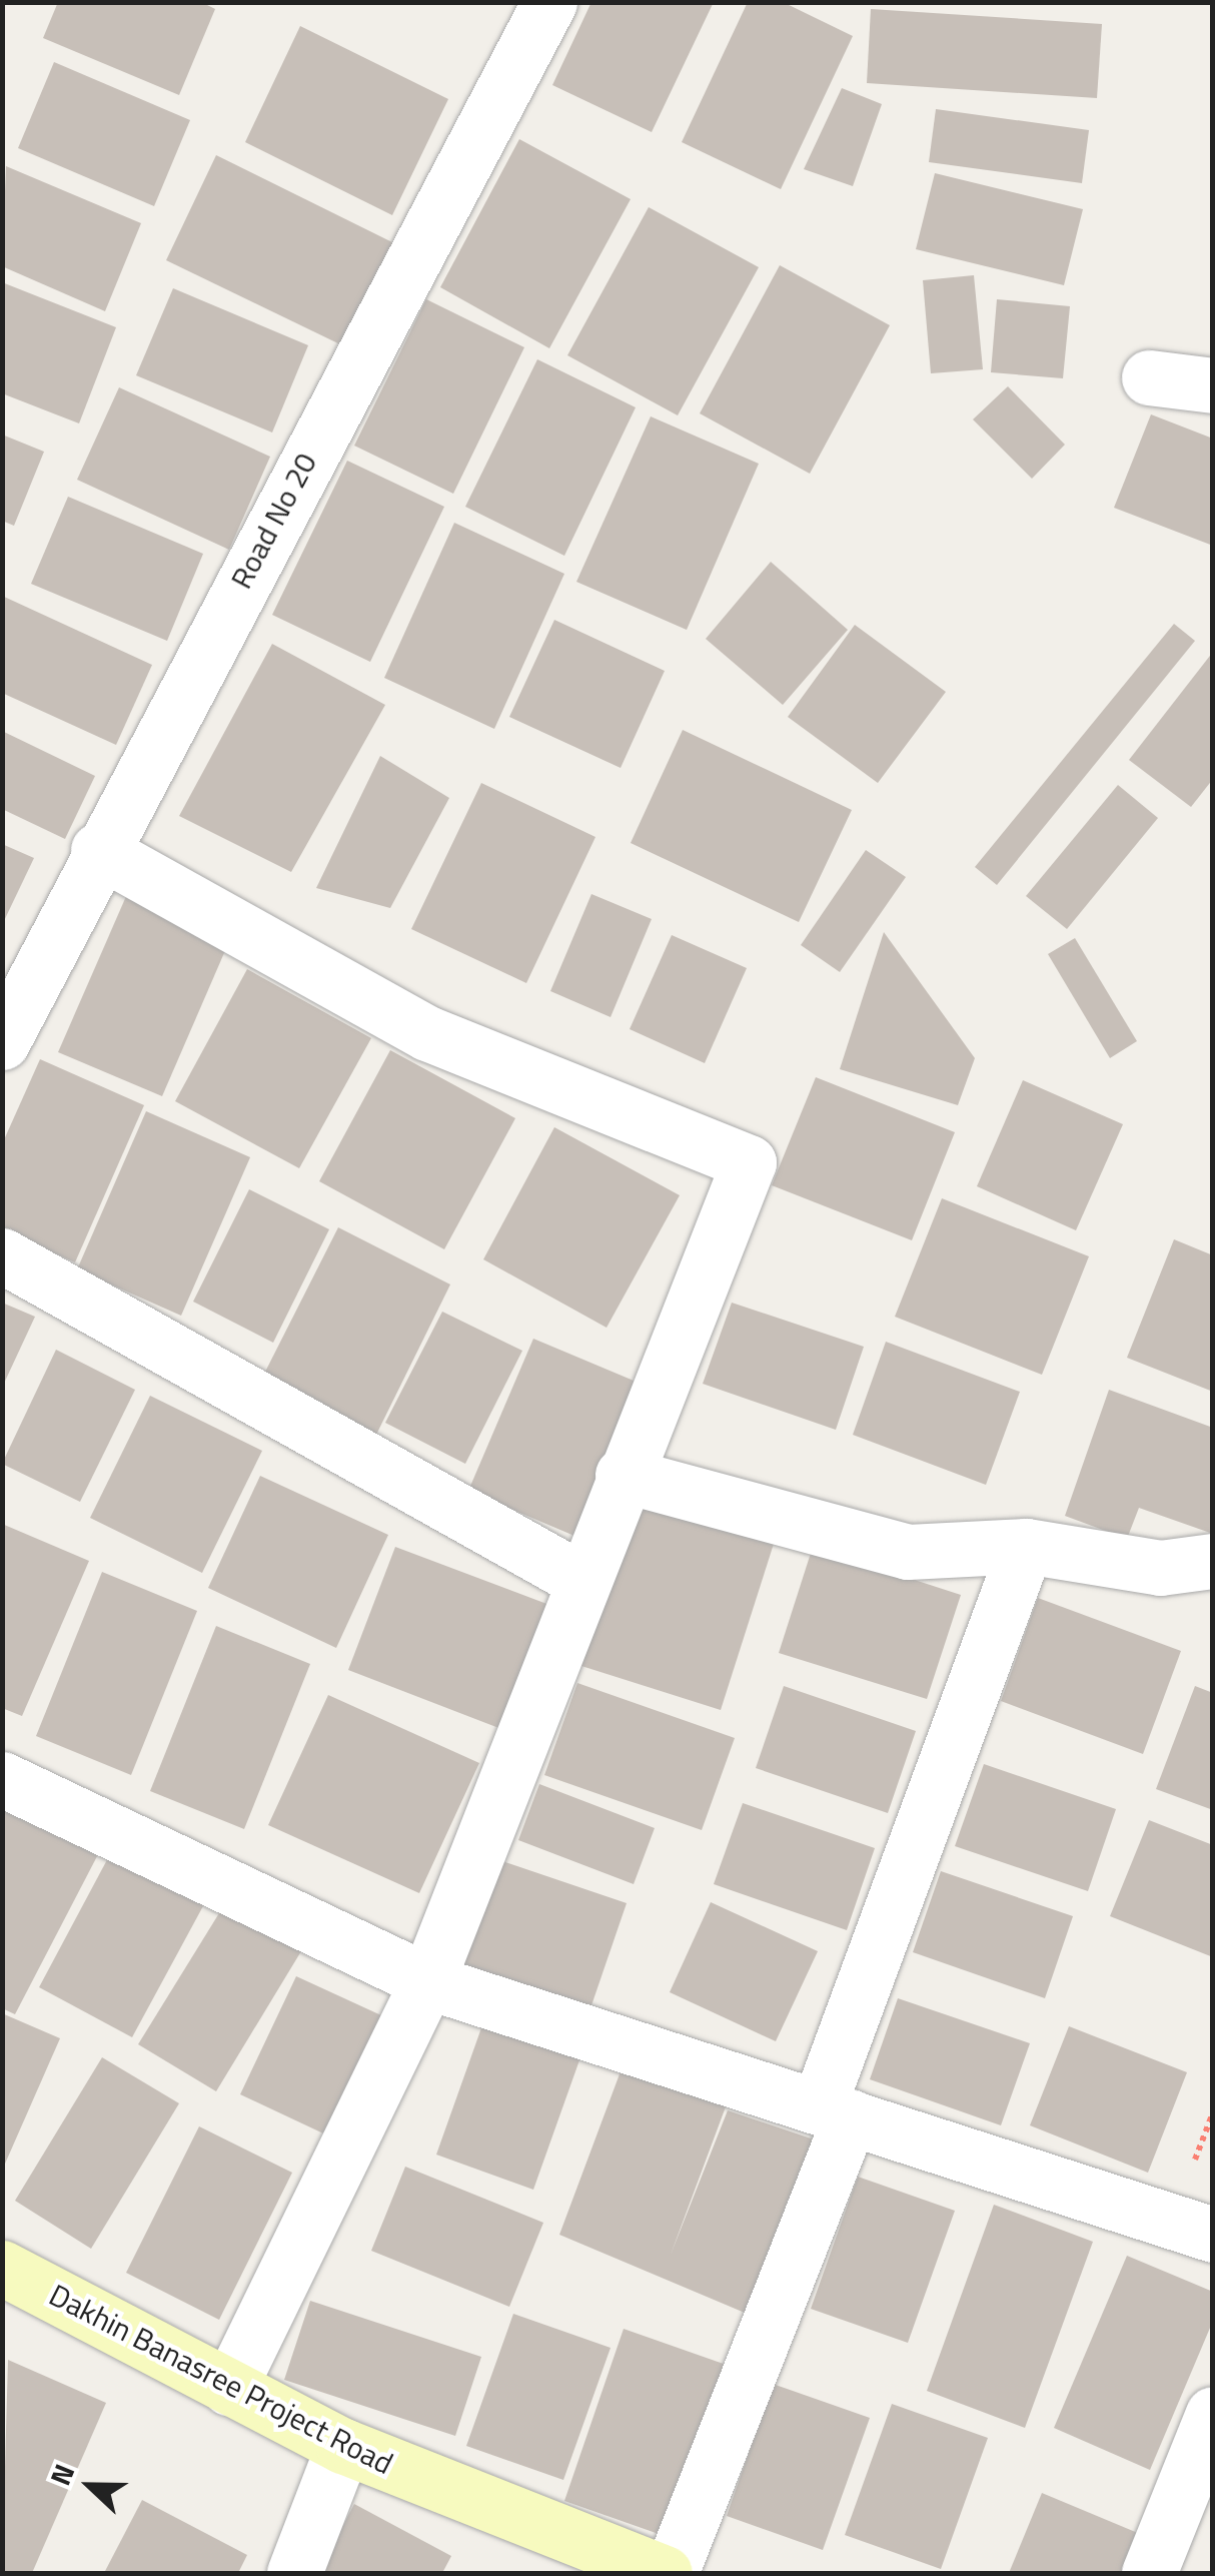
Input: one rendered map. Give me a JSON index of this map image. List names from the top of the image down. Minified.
{"streets":{"street":["Road No 20","Dakhin Banasree Project Road"]},"north":"left"}
